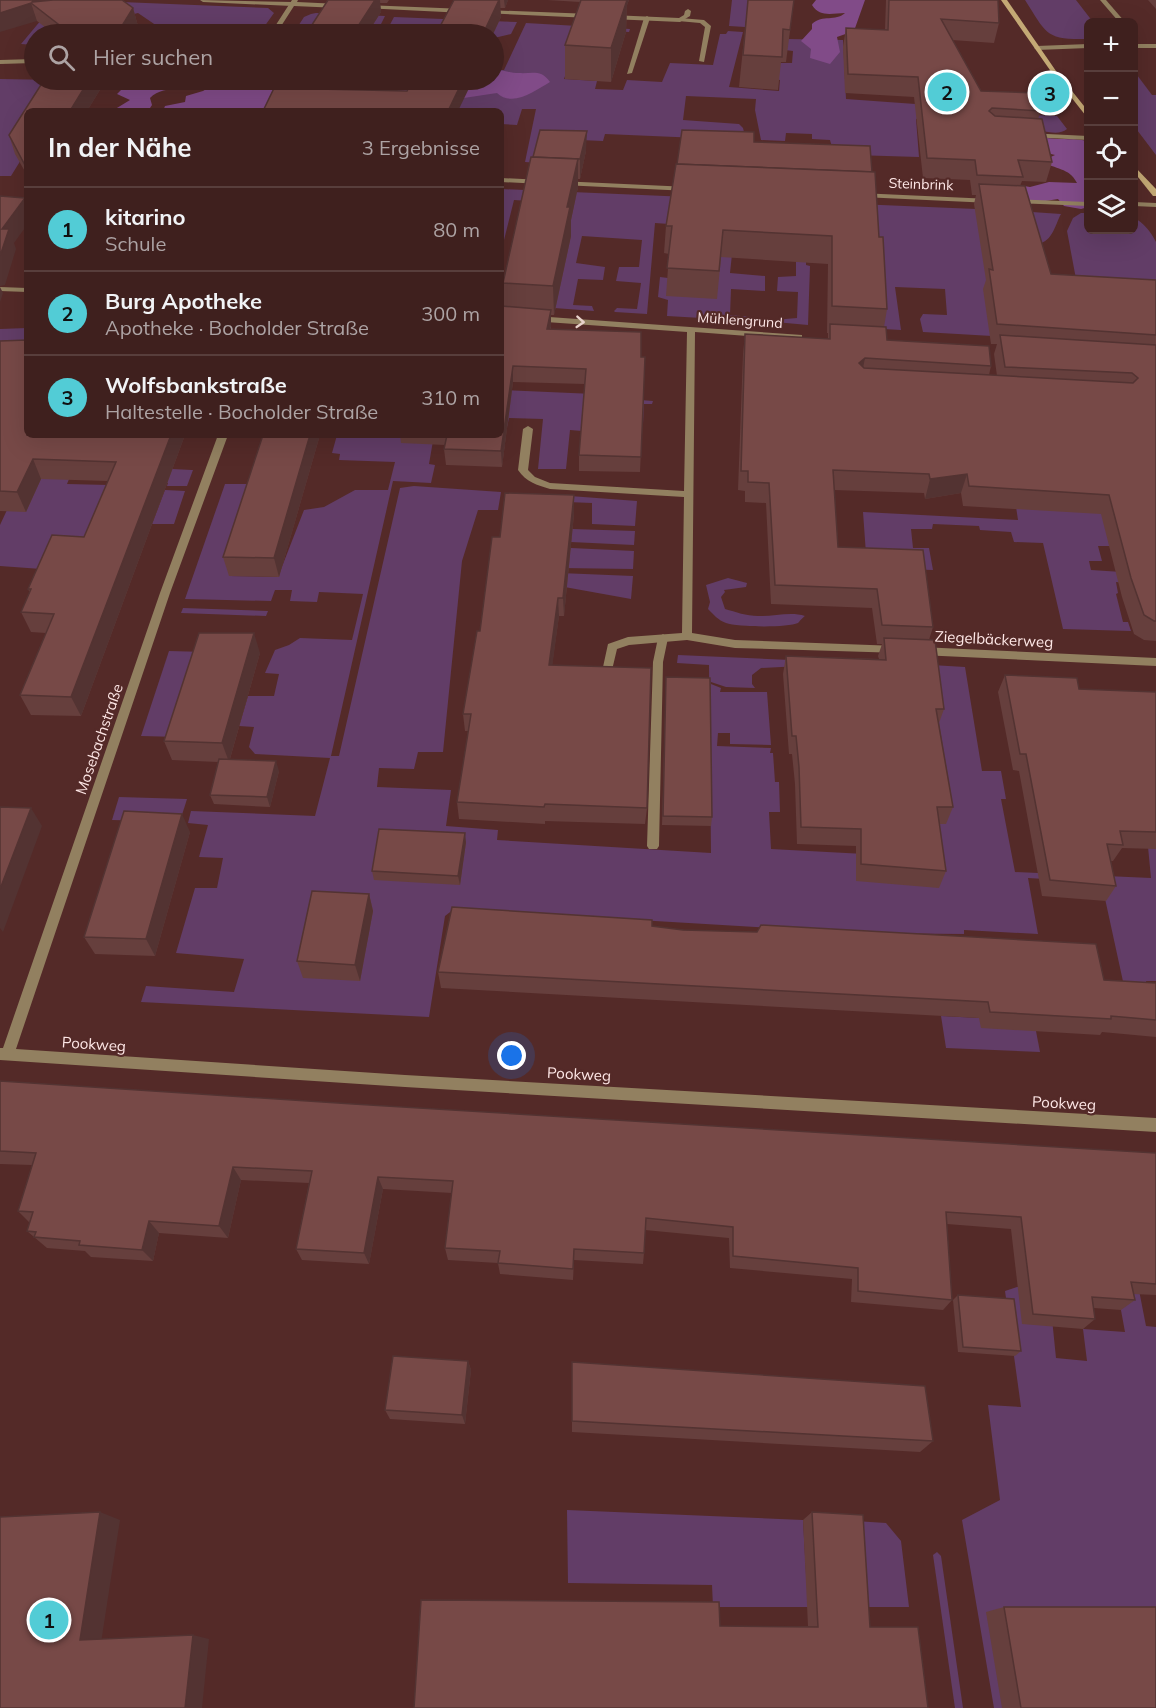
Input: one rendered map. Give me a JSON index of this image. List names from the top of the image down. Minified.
{"streets":{"street":["Steinbrink","Mühlengrund","Ziegelbäckerweg","Mosebachstraße","Pookweg"]},"crossings":[["Mosebachstraße","Pookweg"]],"one_way":["Mühlengrund"],"page":{"map_buttons":["+","−"],"search":"Hier suchen","pins":["2","3","1"],"heading":["In der Nähe","3 Ergebnisse"],"list":[{"mark":"1","name":"kitarino","note":"Schule","value":"80 m"},{"mark":"2","name":"Burg Apotheke","note":"Apotheke · Bocholder Straße","value":"300 m"},{"mark":"3","name":"Wolfsbankstraße","note":"Haltestelle · Bocholder Straße","value":"310 m"}]}}
